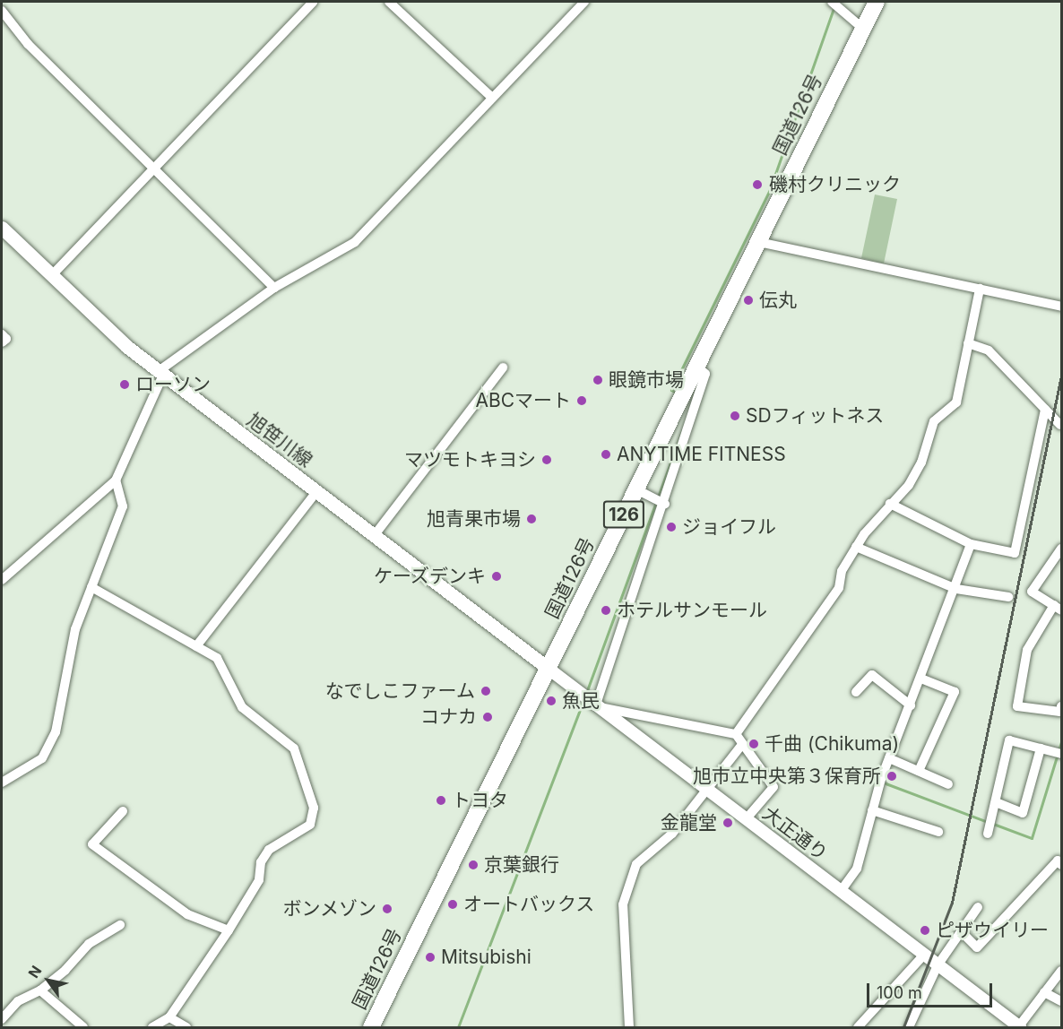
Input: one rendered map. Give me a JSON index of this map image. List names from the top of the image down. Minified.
{"streets":{"highway":["国道126号","126"],"main road":["旭笹川線"],"street":["大正通り"]},"crossings":[["国道126号","旭笹川線"],["国道126号","大正通り"],["旭笹川線","大正通り"]],"places":["磯村クリニック","伝丸","眼鏡市場","ローソン","ABCマート","SDフィットネス","ANYTIME FITNESS","マツモトキヨシ","旭青果市場","ジョイフル","ケーズデンキ","ホテルサンモール","なでしこファーム","魚民","コナカ","千曲 (Chikuma)","旭市立中央第３保育所","トヨタ","金龍堂","京葉銀行","オートバックス","ボンメゾン","ピザウイリー","Mitsubishi"],"scale_bar":"100 m","north":"top left"}
